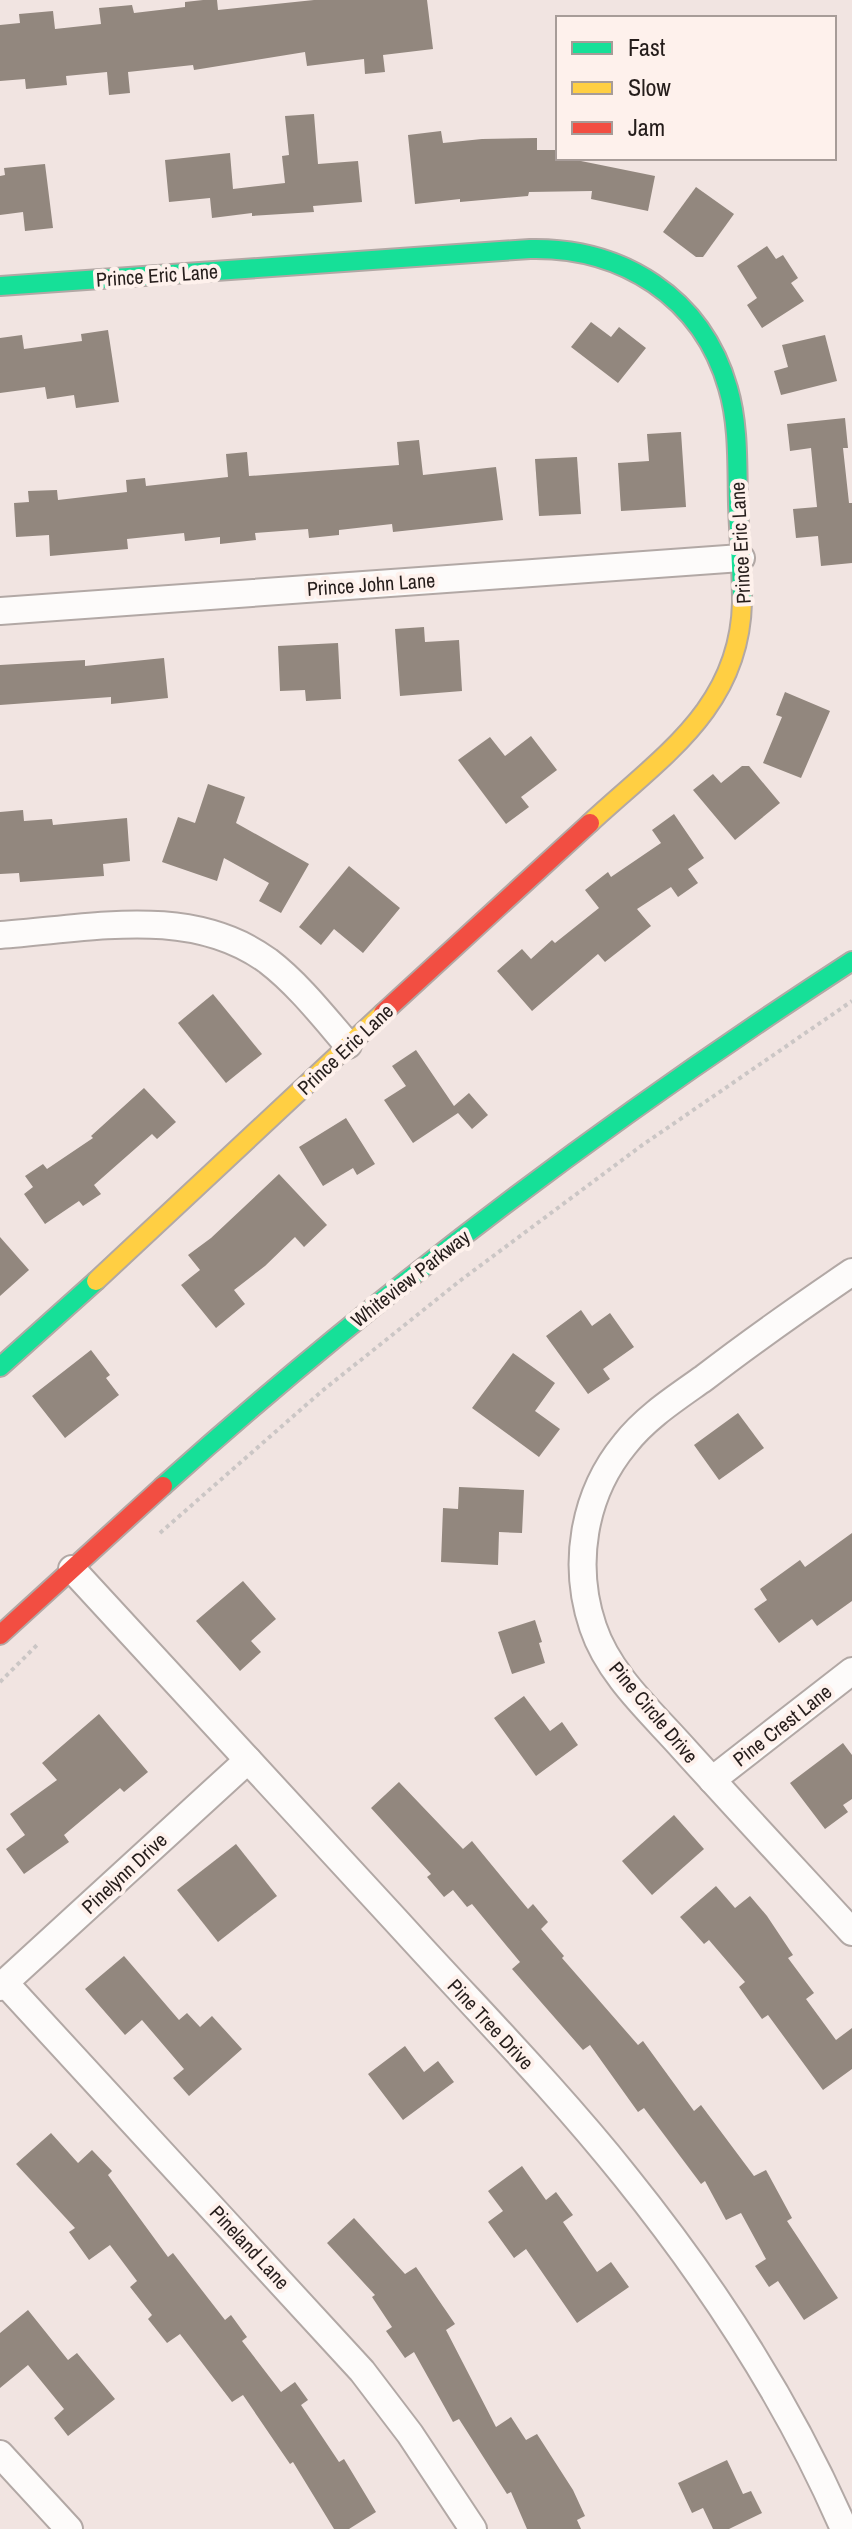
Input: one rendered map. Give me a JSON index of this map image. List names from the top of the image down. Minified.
{"streets":{"street":["Prince Eric Lane","Prince John Lane","Whiteview Parkway","Pine Circle Drive","Pine Crest Lane","Pinelynn Drive","Pine Tree Drive","Pineland Lane"]},"crossings":[["Prince Eric Lane","Prince John Lane"],["Whiteview Parkway","Pine Tree Drive"],["Pine Circle Drive","Pine Crest Lane"],["Pinelynn Drive","Pine Tree Drive"],["Pinelynn Drive","Pineland Lane"]],"legend":["Fast","Slow","Jam"]}
